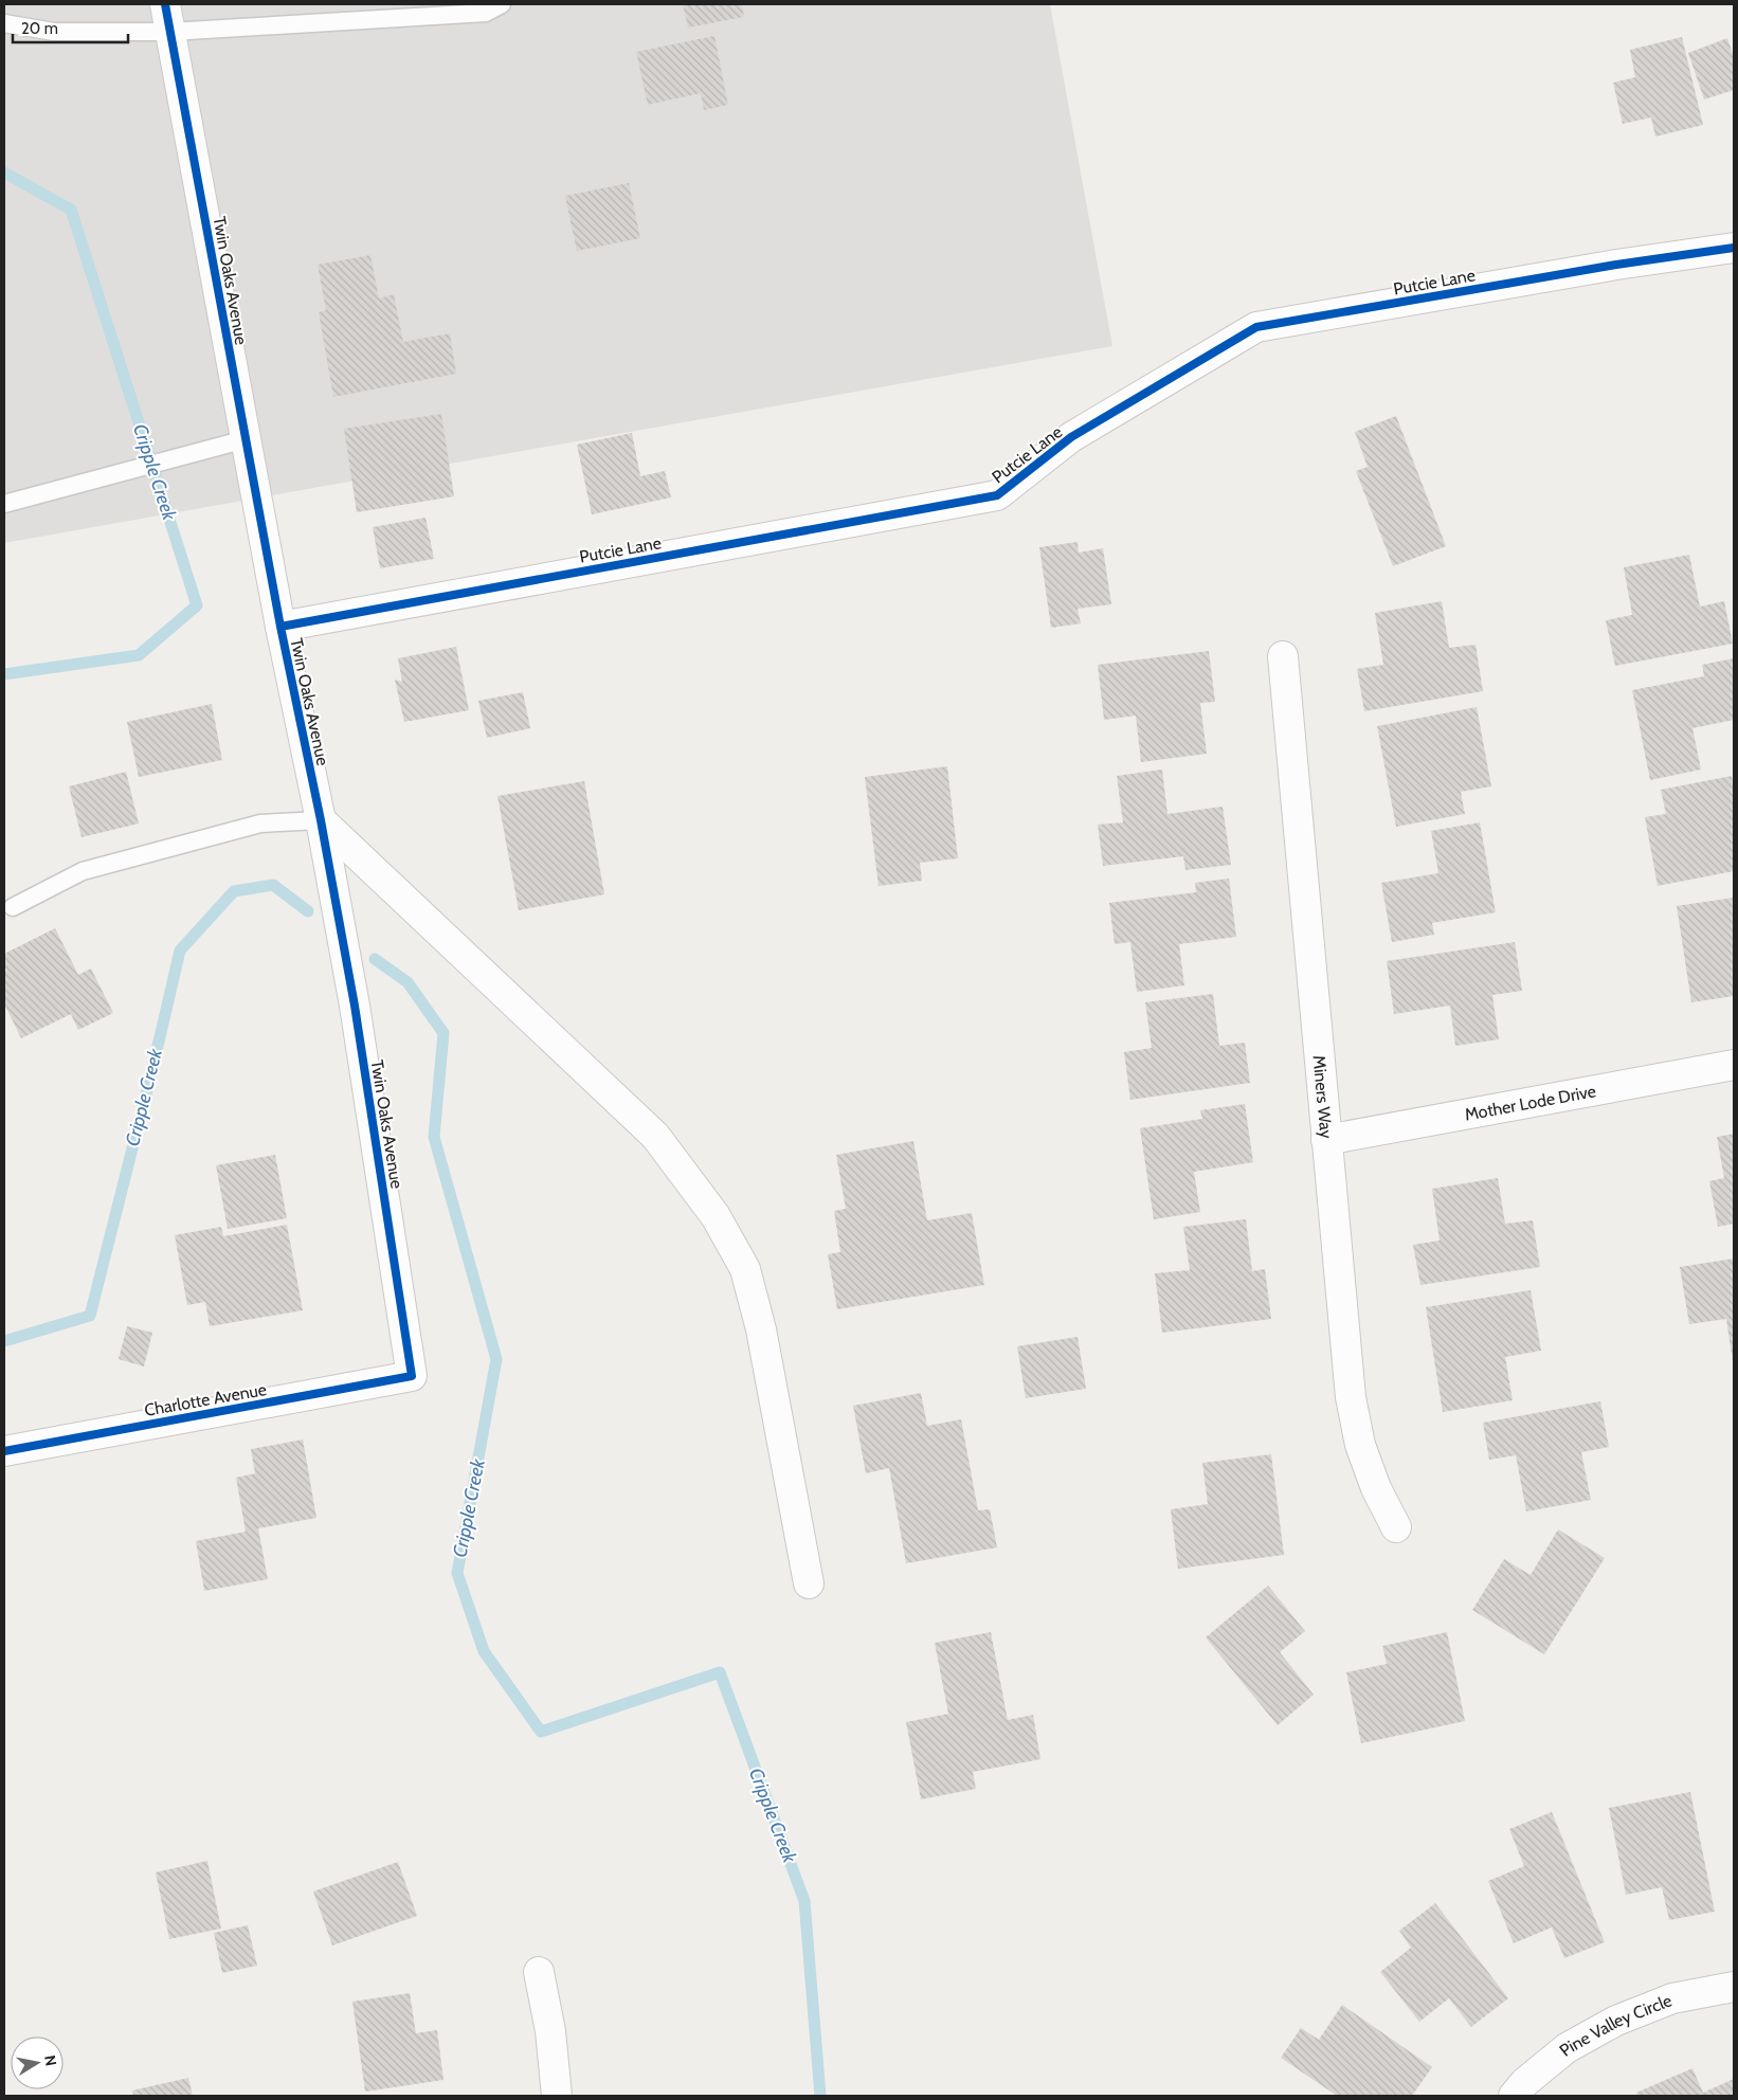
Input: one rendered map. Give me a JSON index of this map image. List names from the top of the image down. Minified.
{"streets":{"street":["Twin Oaks Avenue","Putcie Lane","Miners Way","Mother Lode Drive","Charlotte Avenue","Pine Valley Circle"]},"crossings":[["Twin Oaks Avenue","Putcie Lane"],["Twin Oaks Avenue","Charlotte Avenue"],["Miners Way","Mother Lode Drive"]],"water":["Cripple Creek"],"scale_bar":"20 m","north":"right"}
